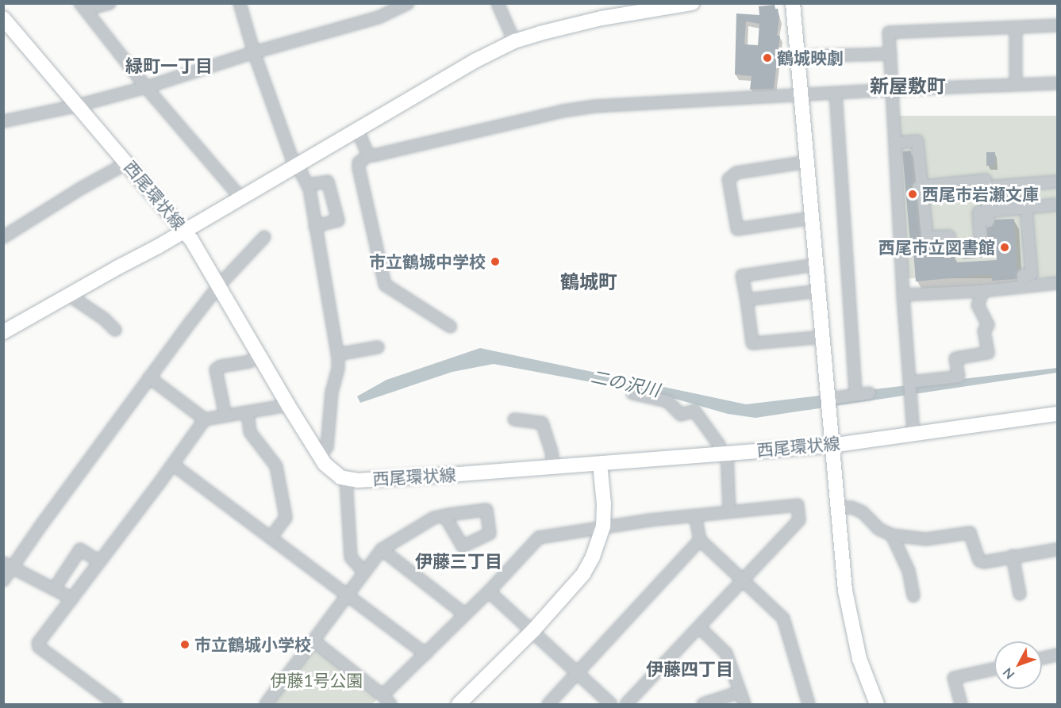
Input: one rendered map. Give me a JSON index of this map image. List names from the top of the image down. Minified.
{"streets":{"street":["西尾環状線"]},"districts":["緑町一丁目","新屋敷町","鶴城町","伊藤三丁目","伊藤四丁目"],"water":["二の沢川"],"parks":["伊藤1号公園"],"places":["鶴城映劇","西尾市岩瀬文庫","西尾市立図書館","市立鶴城中学校","市立鶴城小学校"],"north":"bottom left"}
